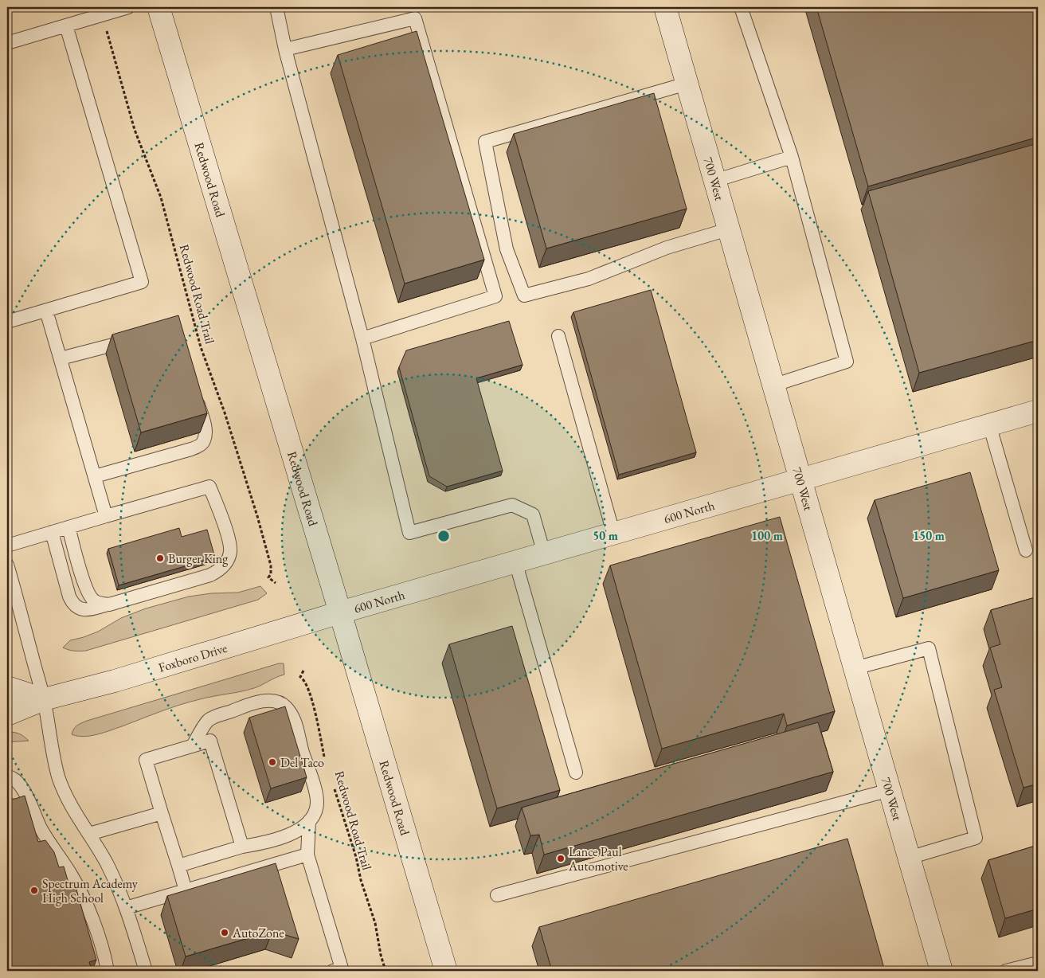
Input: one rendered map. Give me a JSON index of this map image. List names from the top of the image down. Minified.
{"streets":{"street":["700 West","Redwood Road","600 North","Foxboro Drive"],"path":["Redwood Road Trail"]},"crossings":[["700 West","600 North"],["Redwood Road","600 North"],["Redwood Road","Foxboro Drive"],["600 North","Foxboro Drive"]],"places":["Burger King","Del Taco","Lance Paul Automotive","Spectrum Academy High School","AutoZone"],"rings":["50 m","100 m","150 m"]}
